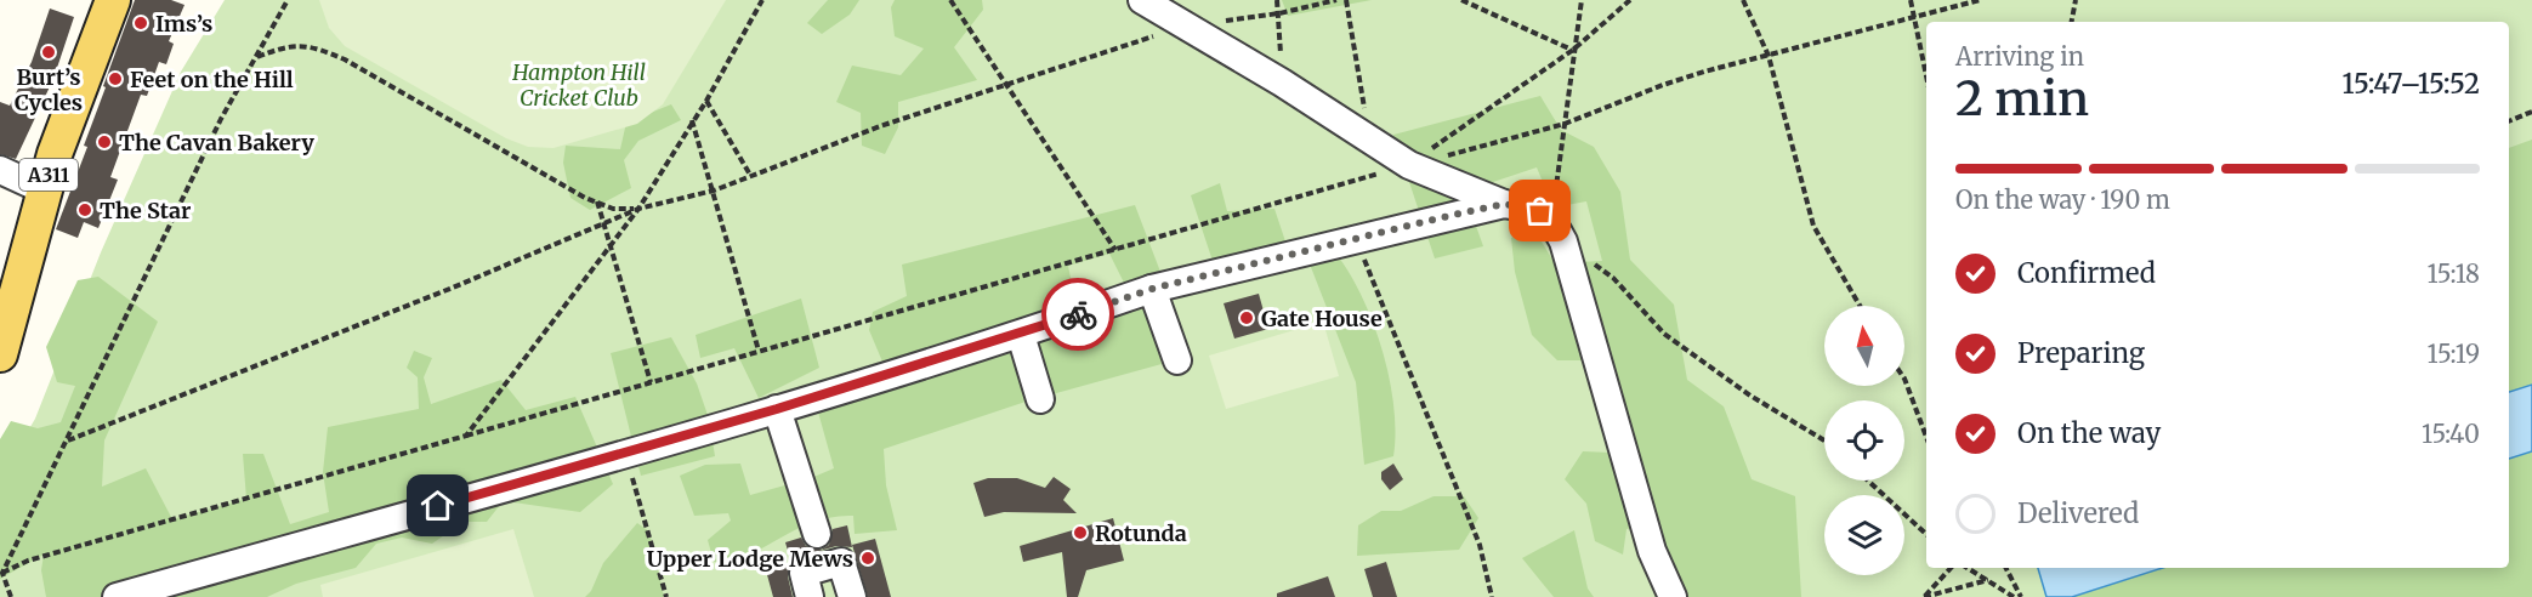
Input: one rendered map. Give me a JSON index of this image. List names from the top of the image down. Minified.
{"streets":{"main road":["A311"]},"parks":["Hampton Hill Cricket Club"],"places":["Ims’s","Burt’s Cycles","Feet on the Hill","The Cavan Bakery","The Star","Gate House","Rotunda","Upper Lodge Mews"],"north":"top","page":{"heading":["2 min","Arriving in","15:47–15:52"],"bar":"On the way · 190 m","list":[["Confirmed","15:18"],["Preparing","15:19"],["On the way","15:40"],"Delivered"]}}
